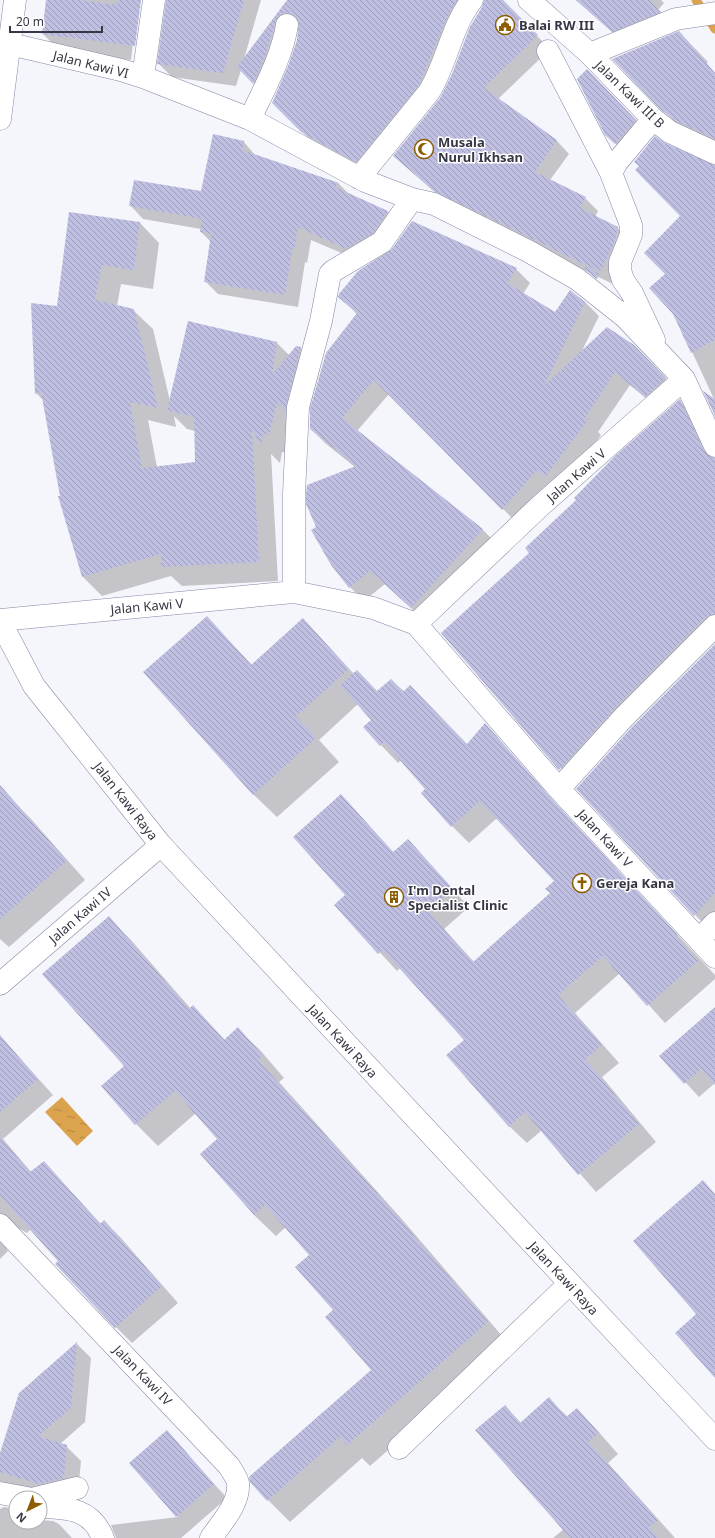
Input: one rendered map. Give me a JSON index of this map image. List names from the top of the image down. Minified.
{"streets":{"street":["Jalan Kawi VI","Jalan Kawi III B","Jalan Kawi V","Jalan Kawi Raya","Jalan Kawi IV"]},"crossings":[["Jalan Kawi V","Jalan Kawi Raya"],["Jalan Kawi Raya","Jalan Kawi IV"]],"places":{"public building":["Balai RW III"],"mosque":["Musala Nurul Ikhsan"],"church":["Gereja Kana"],"building":["I'm Dental Specialist Clinic"]},"scale_bar":"20 m","north":"bottom left"}
